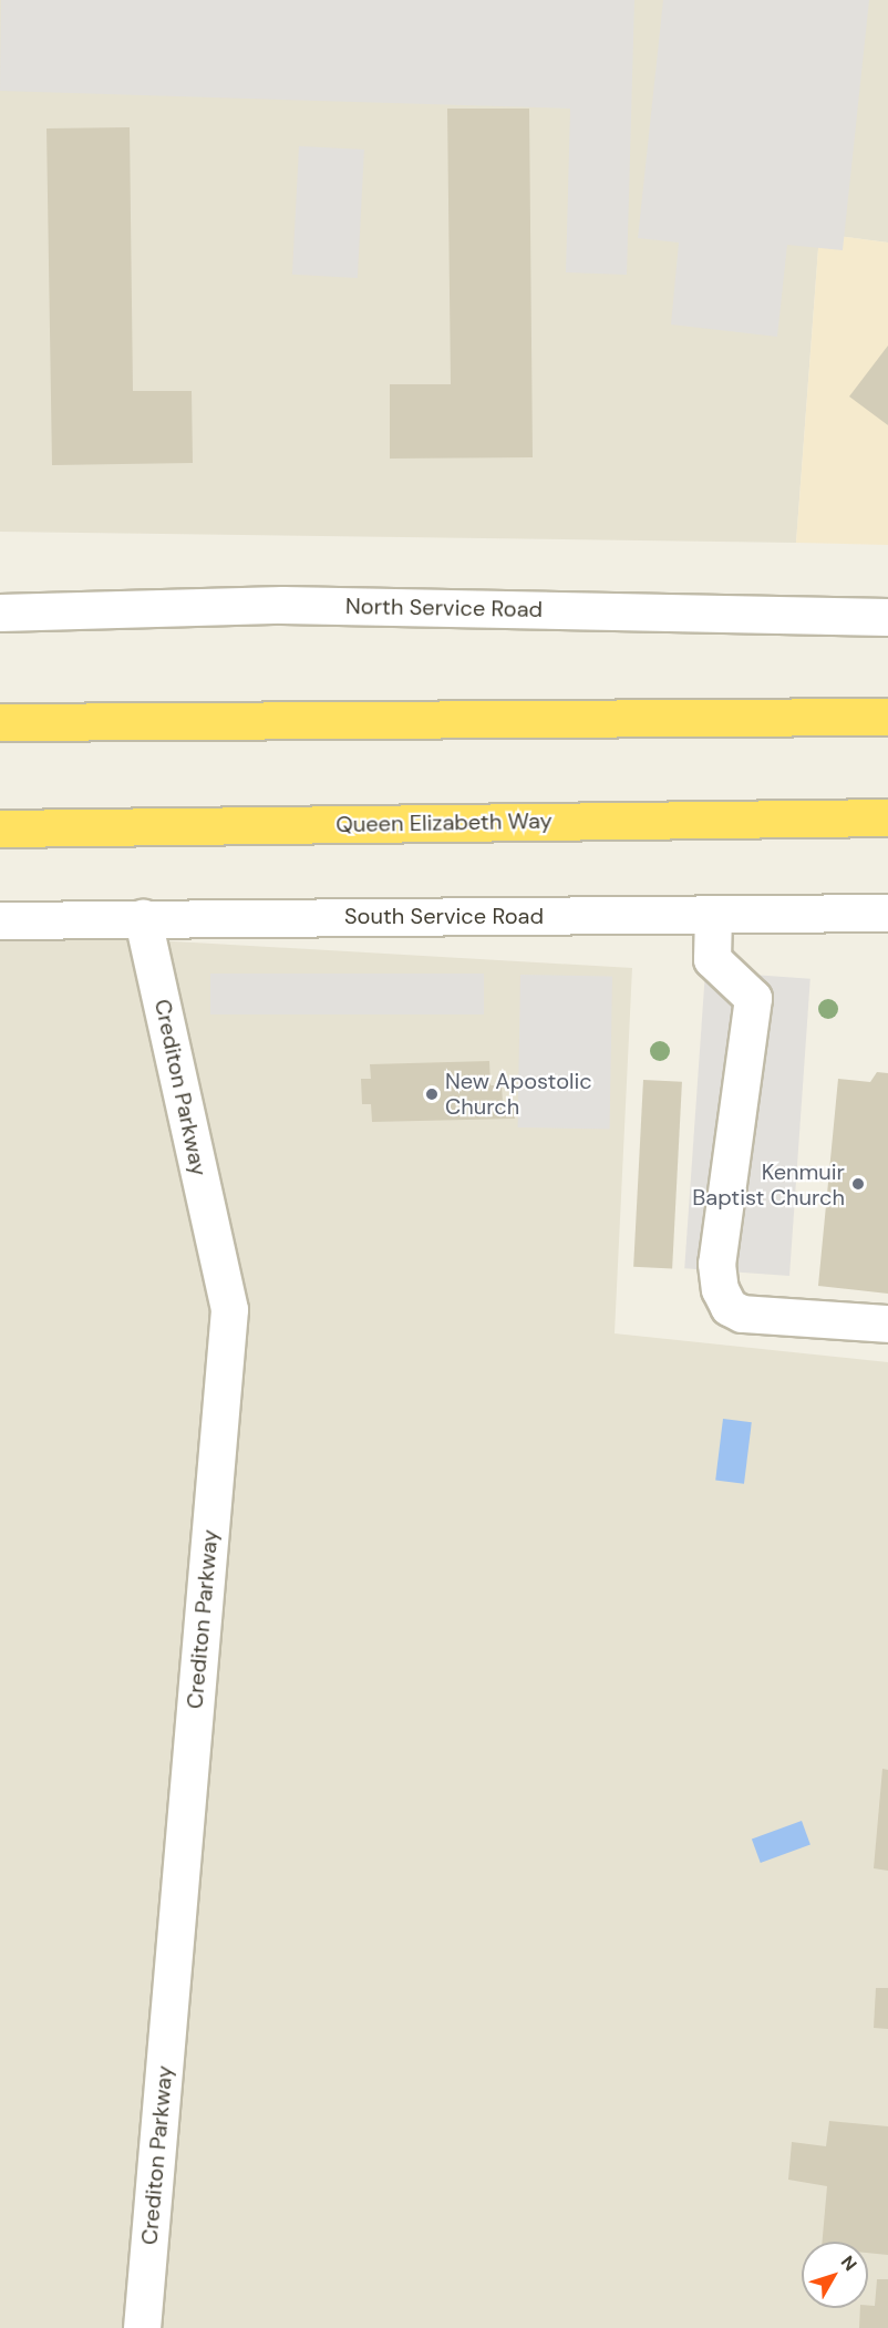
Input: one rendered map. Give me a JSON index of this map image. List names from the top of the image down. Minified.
{"streets":{"highway":["Queen Elizabeth Way"],"street":["North Service Road","South Service Road","Crediton Parkway"]},"crossings":[["South Service Road","Crediton Parkway"]],"places":["New Apostolic Church","Kenmuir Baptist Church"],"north":"top right"}
